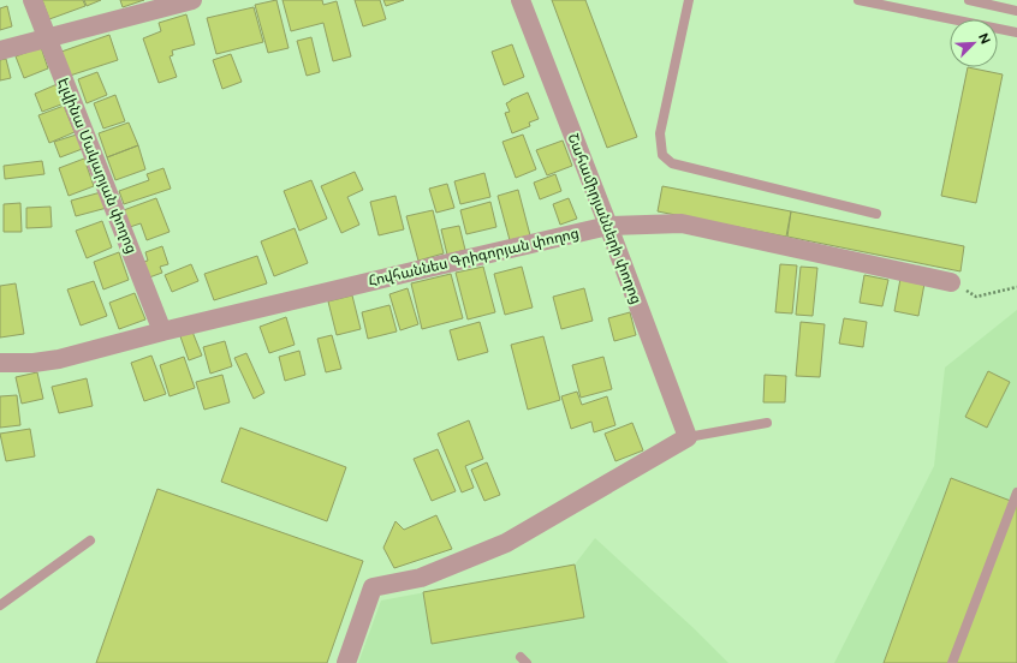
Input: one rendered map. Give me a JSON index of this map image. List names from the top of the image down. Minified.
{"streets":{"street":["Էլվինա Մակարյան փողոց","Շահամիրյանների փողոց","Հովհաննես Գրիգորյան փողոց"]},"crossings":[["Էլվինա Մակարյան փողոց","Հովհաննես Գրիգորյան փողոց"],["Շահամիրյանների փողոց","Հովհաննես Գրիգորյան փողոց"]],"north":"top right"}
